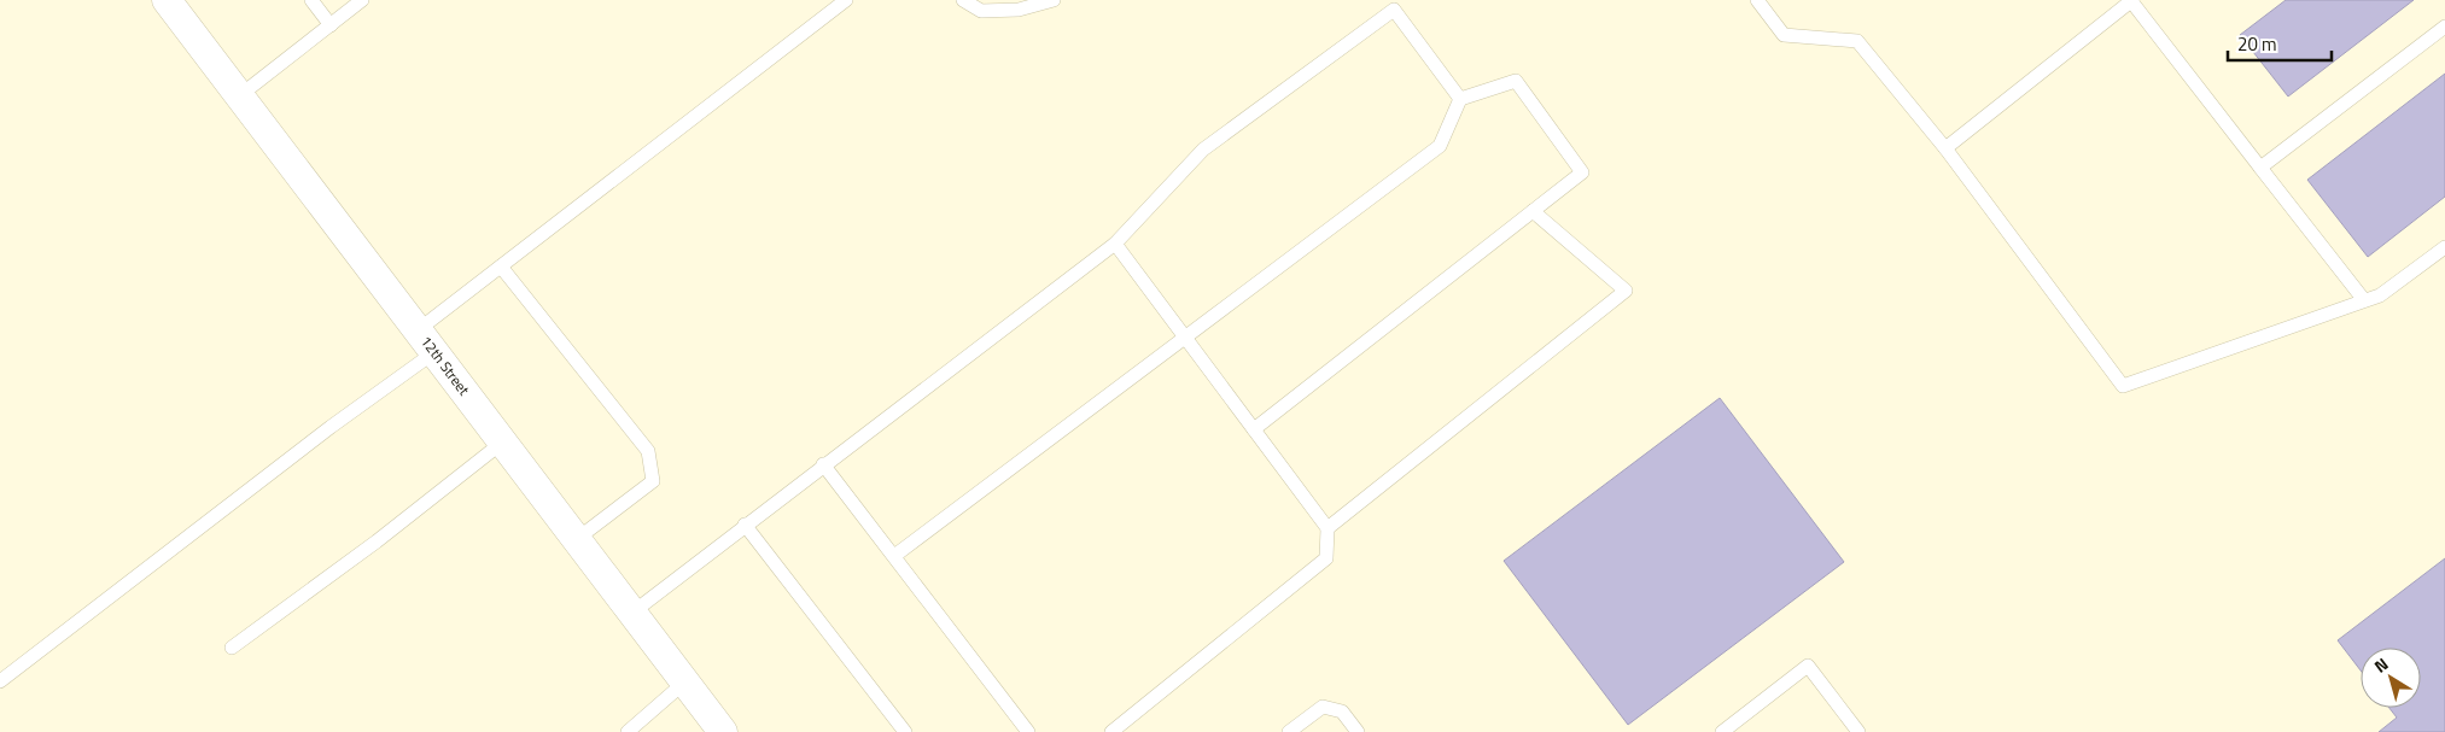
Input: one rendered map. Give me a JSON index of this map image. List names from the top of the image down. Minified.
{"streets":{"street":["12th Street"]},"scale_bar":"20 m","north":"top left"}
